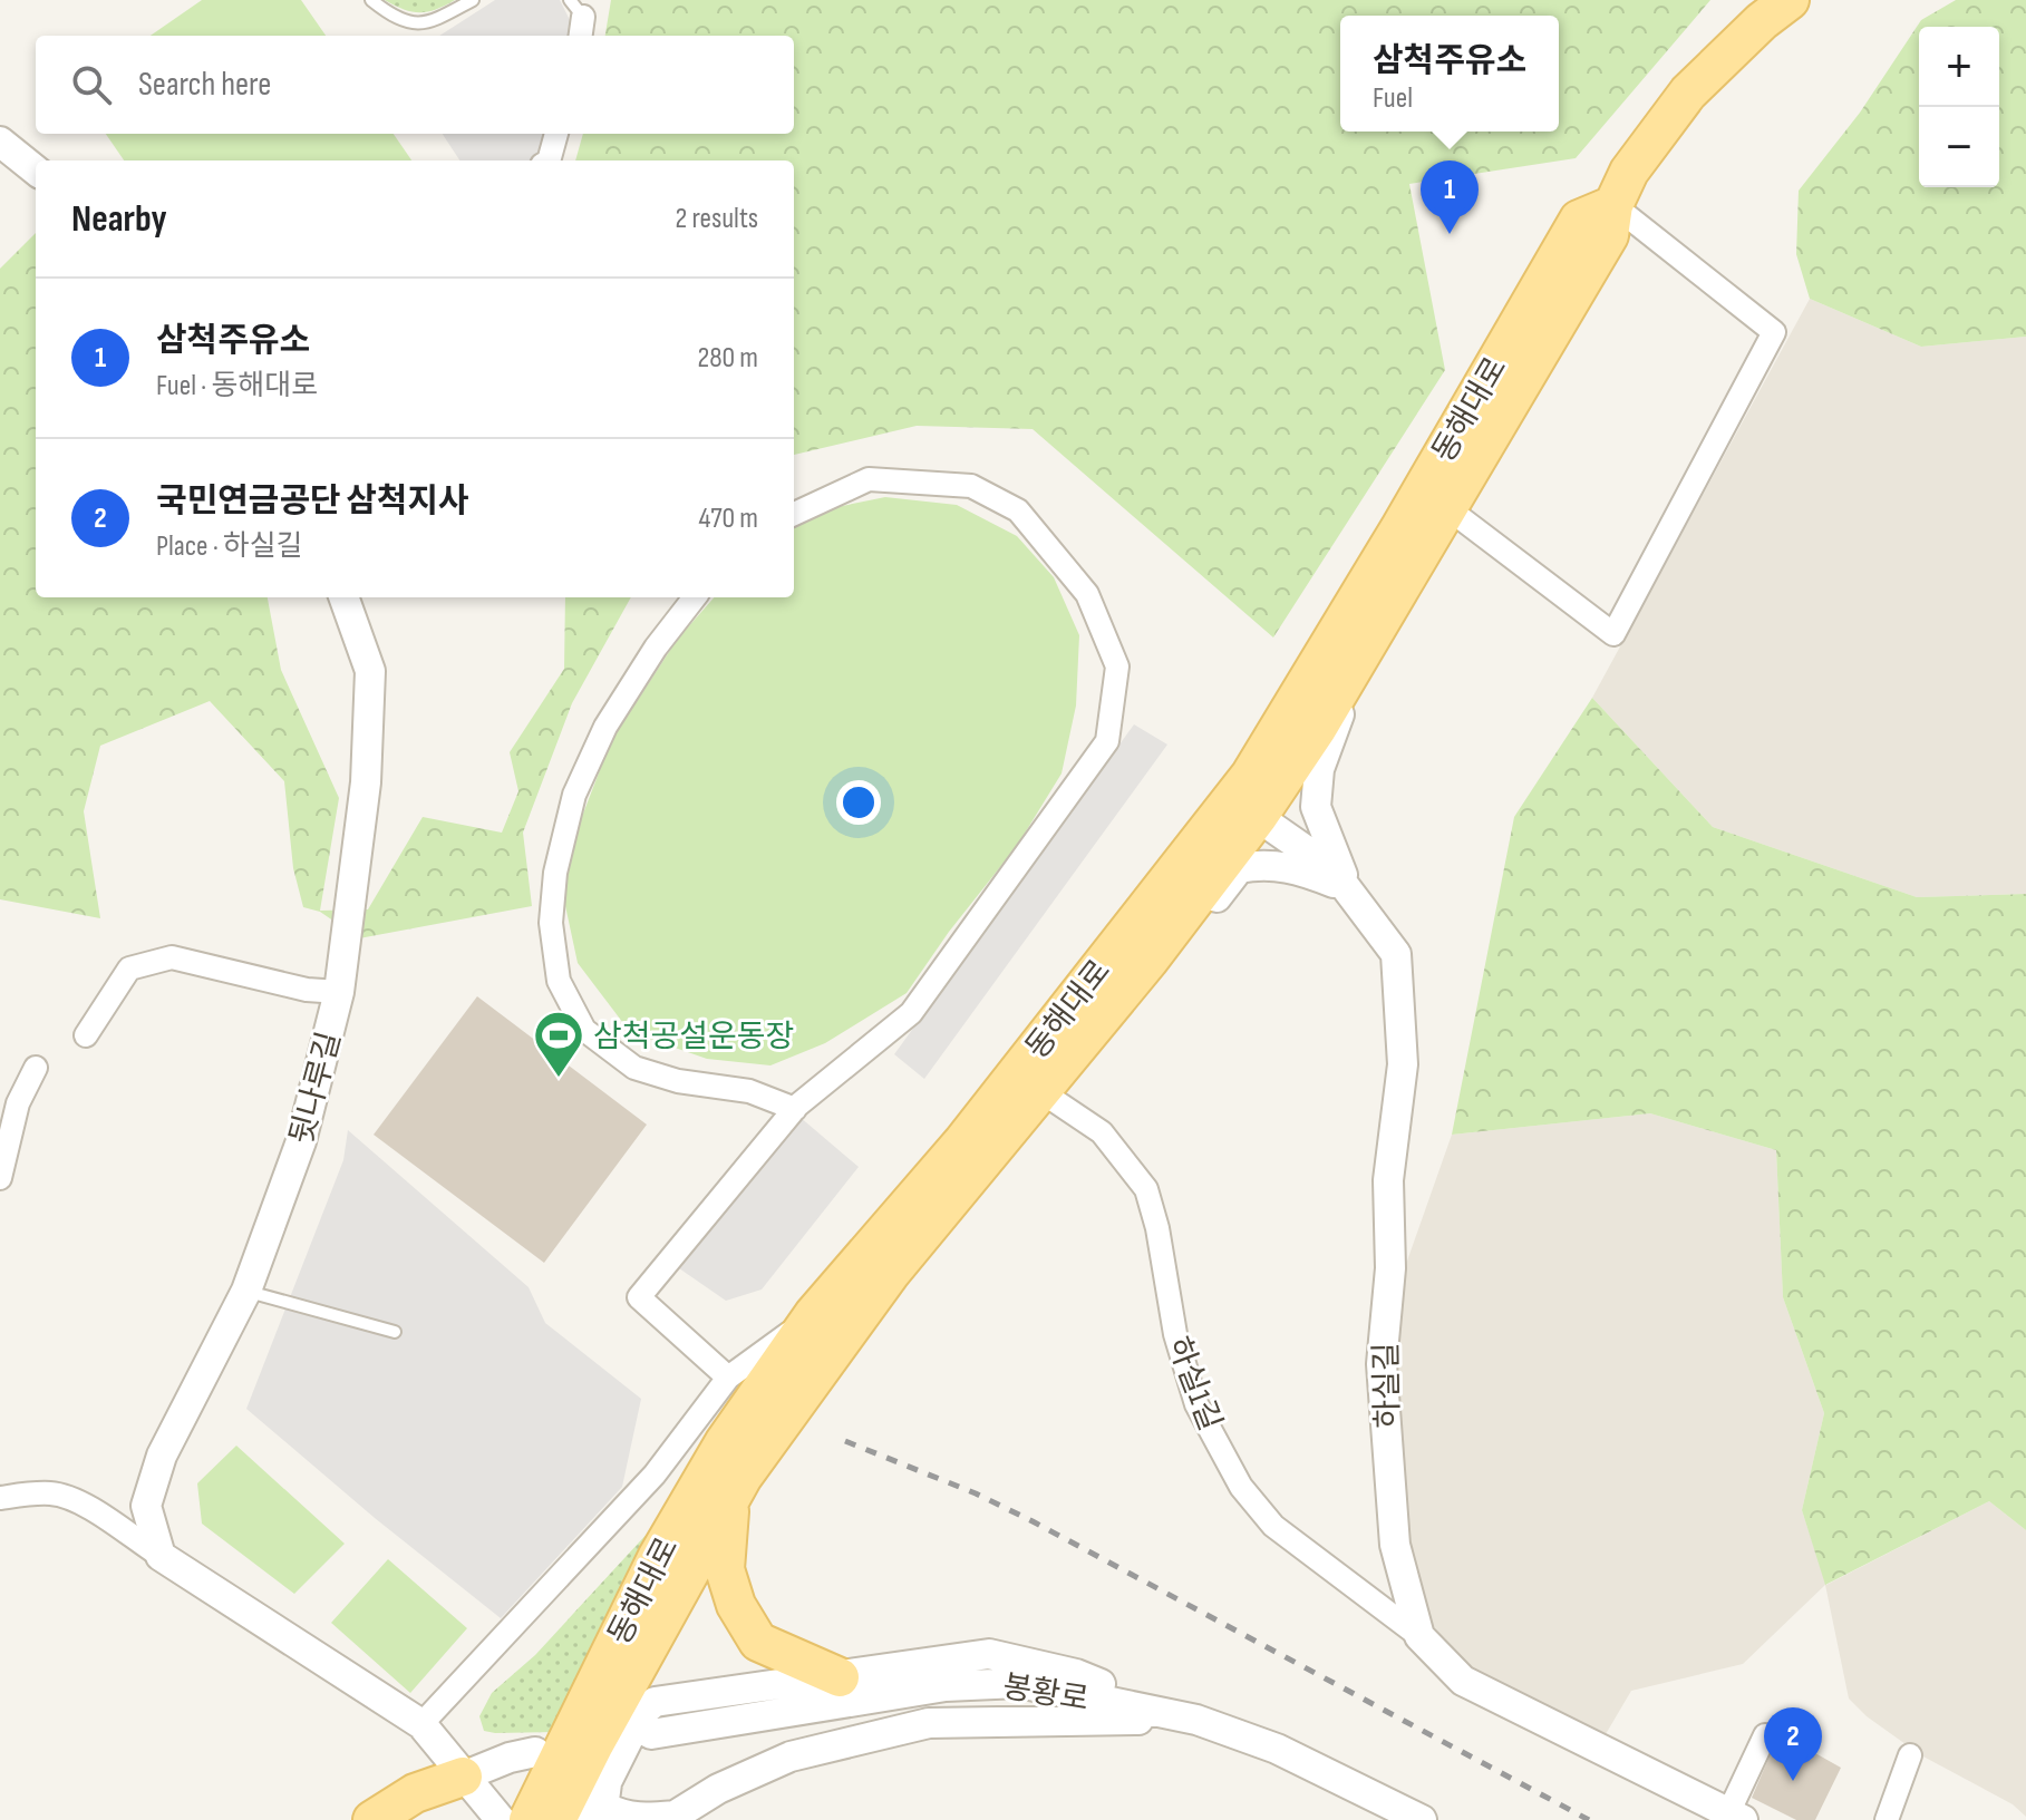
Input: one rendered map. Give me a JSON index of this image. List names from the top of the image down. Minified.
{"streets":{"main road":["동해대로"],"street":["뒷나루길","하실1길","하실길","봉황로"]},"crossings":[["동해대로","하실1길"],["동해대로","하실길"],["하실1길","하실길"]],"places":{"sports":["삼척공설운동장"]},"page":{"popup":["삼척주유소","Fuel"],"map_buttons":["+","−"],"search":"Search here","pins":["1","2"],"heading":["Nearby","2 results"],"list":[{"mark":"1","name":"삼척주유소","note":"Fuel · 동해대로","value":"280 m"},{"mark":"2","name":"국민연금공단 삼척지사","note":"Place · 하실길","value":"470 m"}]}}
